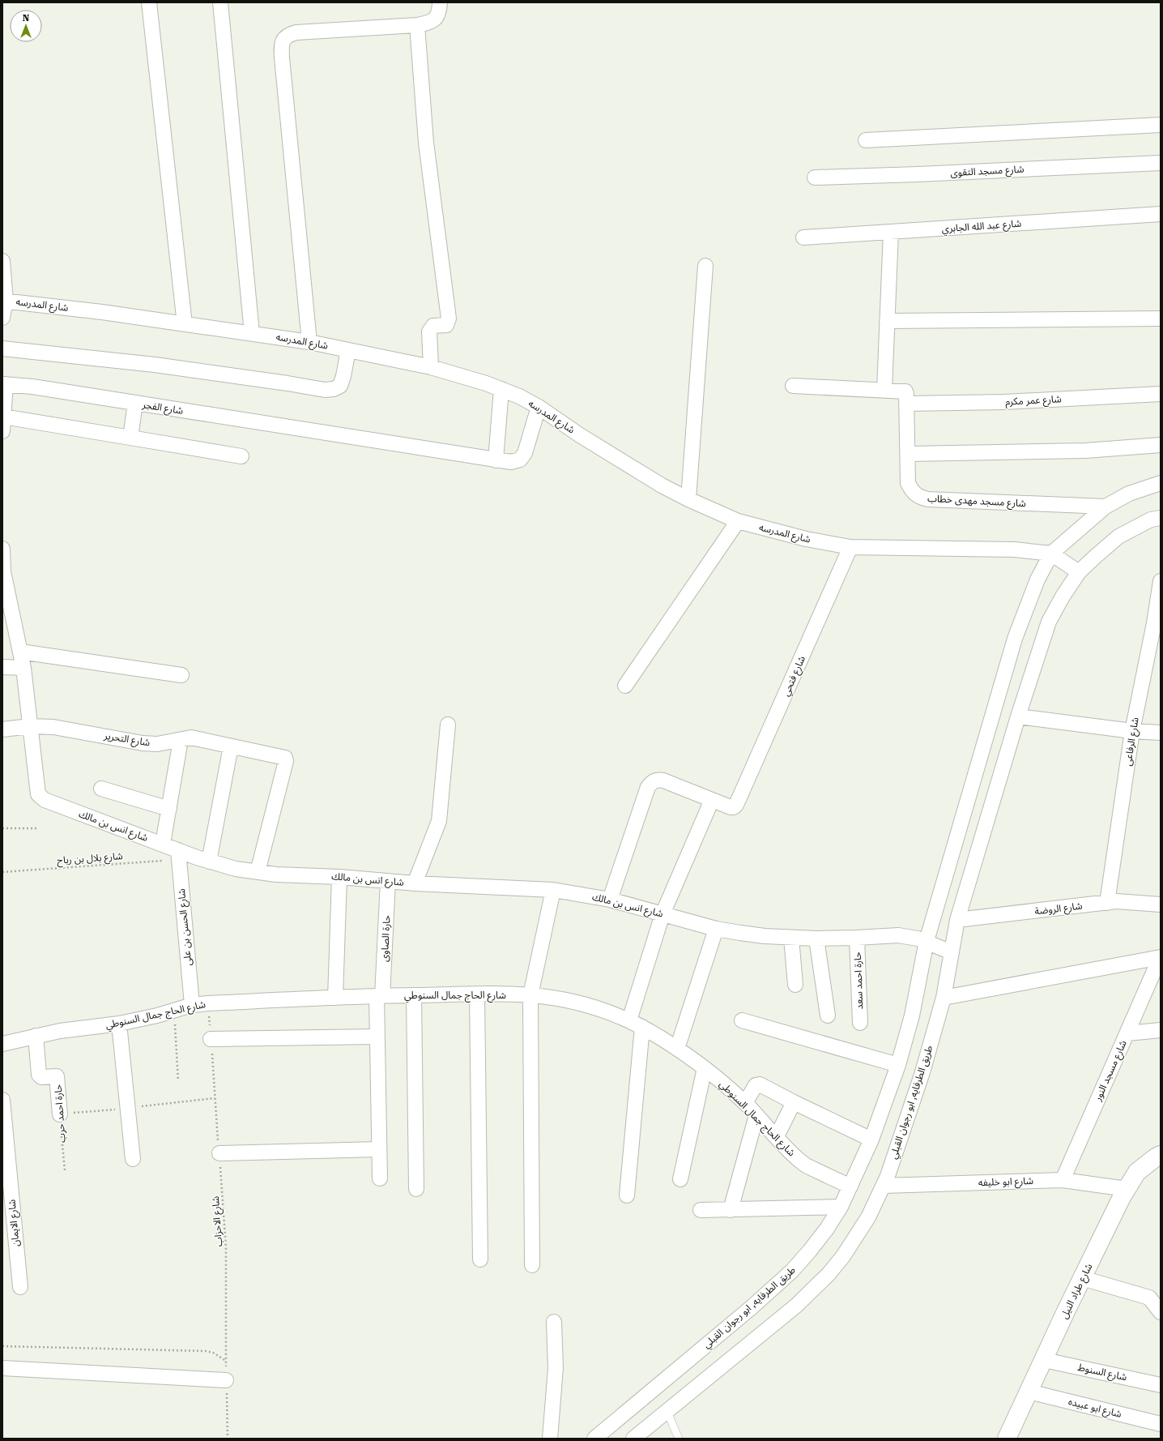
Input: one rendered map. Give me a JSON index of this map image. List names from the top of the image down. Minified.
{"streets":{"street":["شارع مسجد التقوى","شارع عبد الله الجابري","شارع المدرسه","شارع عمر مكرم","شارع الفجر","شارع مسجد مهدى خطاب","شارع فتحي","شارع التحرير","شارع الرفاعى","شارع انس بن مالك","شارع الروضة","شارع الحسن بن على","حارة الصاوى","حارة احمد سعد","شارع الحاج جمال السنوطي","شارع مسجد النور","طريق الطرفايه, ابو رجوان القبلي","حارة احمد حرب","شارع ابو خليفه","شارع الايمان","شارع طراد النيل","شارع السنوط","شارع ابو عبيده"],"path":["شارع بلال بن رباح","شارع الاحزاب"]},"crossings":[["شارع المدرسه","شارع الفجر"],["شارع المدرسه","شارع فتحي"],["شارع المدرسه","طريق الطرفايه, ابو رجوان القبلي"],["شارع عمر مكرم","شارع مسجد مهدى خطاب"],["شارع التحرير","شارع انس بن مالك"],["شارع الرفاعى","شارع الروضة"],["شارع انس بن مالك","شارع بلال بن رباح"],["شارع انس بن مالك","شارع الحسن بن على"],["شارع انس بن مالك","حارة الصاوى"],["شارع انس بن مالك","حارة احمد سعد"],["شارع انس بن مالك","طريق الطرفايه, ابو رجوان القبلي"],["شارع بلال بن رباح","شارع الحسن بن على"],["شارع الروضة","طريق الطرفايه, ابو رجوان القبلي"],["شارع الحسن بن على","شارع الحاج جمال السنوطي"],["حارة الصاوى","شارع الحاج جمال السنوطي"],["شارع الحاج جمال السنوطي","طريق الطرفايه, ابو رجوان القبلي"],["شارع الحاج جمال السنوطي","حارة احمد حرب"],["شارع الحاج جمال السنوطي","شارع الاحزاب"],["شارع مسجد النور","شارع ابو خليفه"],["طريق الطرفايه, ابو رجوان القبلي","شارع ابو خليفه"],["شارع ابو خليفه","شارع طراد النيل"],["شارع طراد النيل","شارع السنوط"],["شارع طراد النيل","شارع ابو عبيده"]],"north":"top"}
